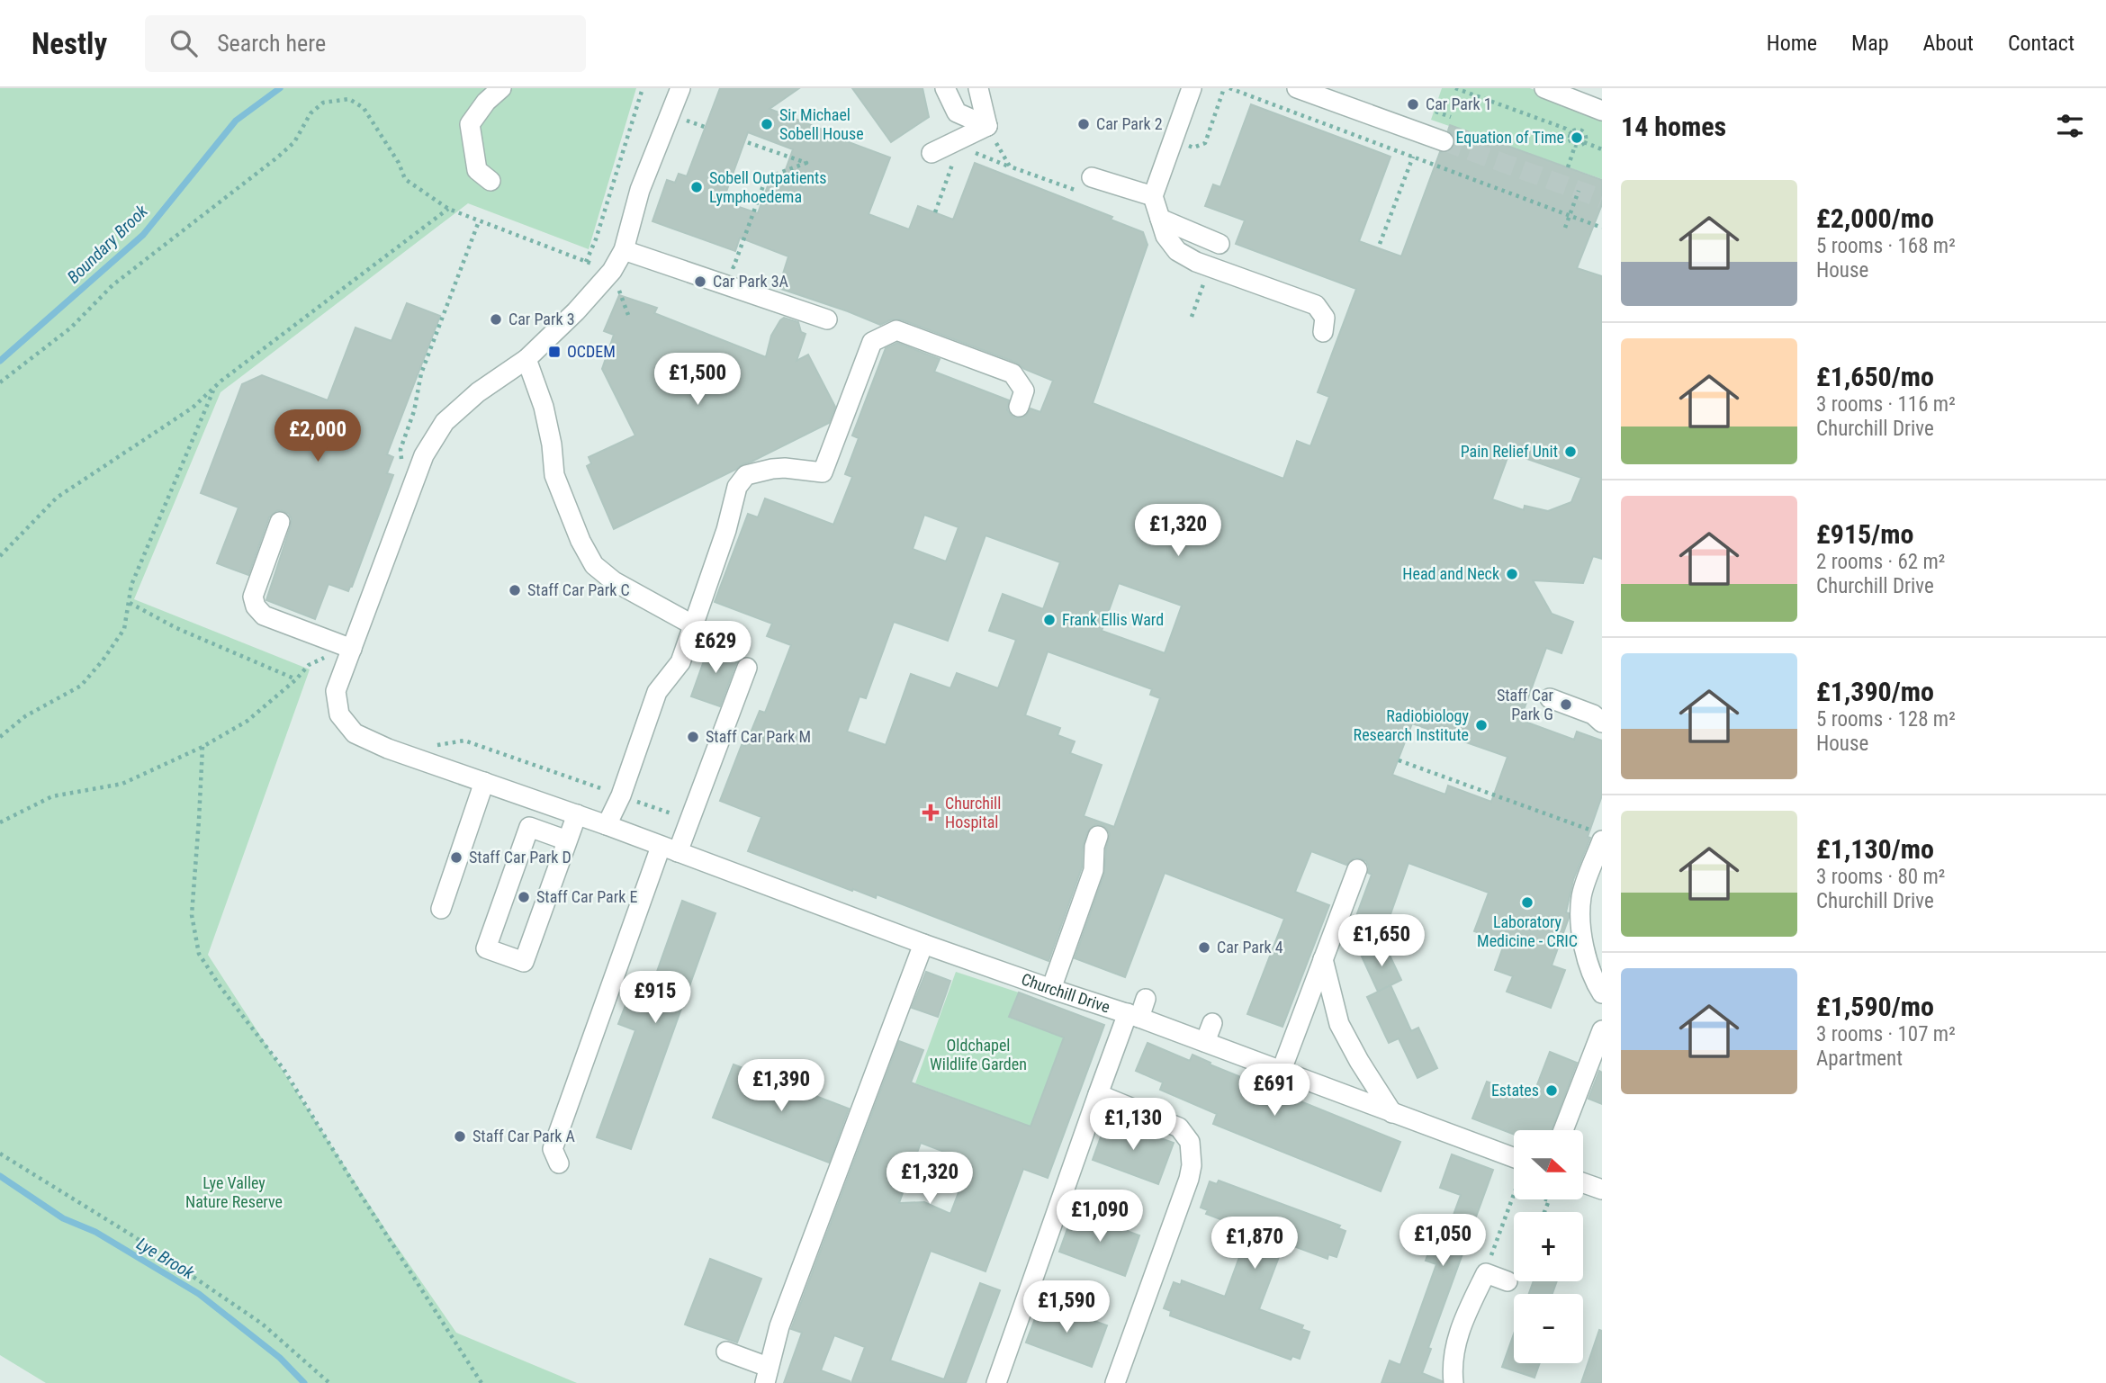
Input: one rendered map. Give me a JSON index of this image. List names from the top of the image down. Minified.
{"streets":{"street":["Churchill Drive"]},"water":["Boundary Brook","Lye Brook"],"parks":["Oldchapel Wildlife Garden","Lye Valley Nature Reserve"],"places":{"other":["Car Park 1","Sir Michael Sobell House","Car Park 2","Equation of Time","Sobell Outpatients Lymphoedema","Car Park 3A","Car Park 3","Pain Relief Unit","Head and Neck","Staff Car Park C","Frank Ellis Ward","Staff Car Park G","Radiobiology Research Institute","Staff Car Park M","Staff Car Park D","Staff Car Park E","Laboratory Medicine - CRIC","Car Park 4","Estates","Staff Car Park A"],"transit":["OCDEM"],"health":["Churchill Hospital"]},"north":"right","page":{"header":"Nestly","search":"Search here","nav":["Home","Map","About","Contact"],"heading":"14 homes","list":[{"name":"£2,000/mo","note":"5 rooms · 168 m² · House"},{"name":"£1,650/mo","note":"3 rooms · 116 m² · Churchill Drive"},{"name":"£915/mo","note":"2 rooms · 62 m² · Churchill Drive"},{"name":"£1,390/mo","note":"5 rooms · 128 m² · House"},{"name":"£1,130/mo","note":"3 rooms · 80 m² · Churchill Drive"},{"name":"£1,590/mo","note":"3 rooms · 107 m² · Apartment"}],"price":["£1,500","£2,000","£1,320","£629","£1,650","£915","£1,390","£691","£1,130","£1,320","£1,090","£1,050","£1,870","£1,590"],"map_buttons":["+","−"]}}
